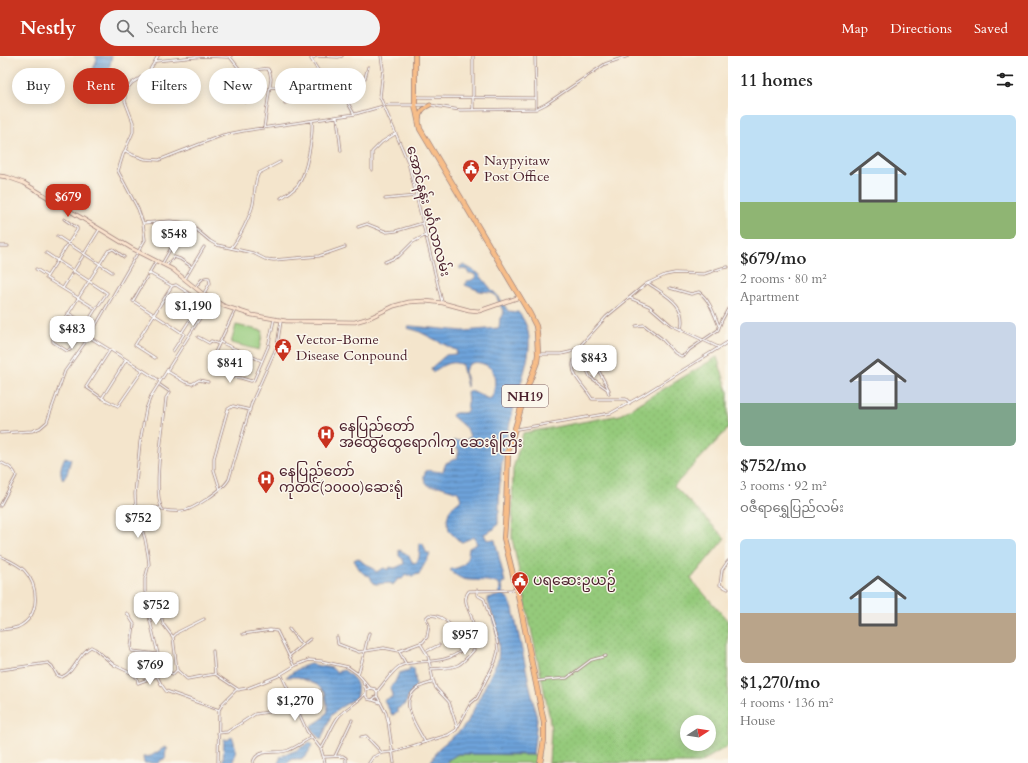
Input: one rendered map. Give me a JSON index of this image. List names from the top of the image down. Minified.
{"streets":{"highway":["NH19"],"street":["အောင်နန်း မင်္ဂလာလမ်း"]},"places":{"public building":["Naypyitaw Post Office","Vector-Borne Disease Conpound","ပရဆေးဥယဉ်"],"hospital":["နေပြည်တော် အထွေထွေရောဂါကု ဆေးရုံကြီး","နေပြည်တော် ကုတင်(၁၀၀၀)ဆေးရုံ"]},"north":"right","page":{"header":"Nestly","search":"Search here","nav":["Map","Directions","Saved"],"heading":"11 homes","chip":["Buy","Rent","Filters","New","Apartment"],"list":[{"name":"$679/mo","note":"2 rooms · 80 m² · Apartment"},{"name":"$752/mo","note":"3 rooms · 92 m² · ဝဇီရာရွှေပြည်လမ်း"},{"name":"$1,270/mo","note":"4 rooms · 136 m² · House"}],"price":["$679","$548","$1,190","$483","$843","$841","$752","$752","$957","$769","$1,270"]}}
